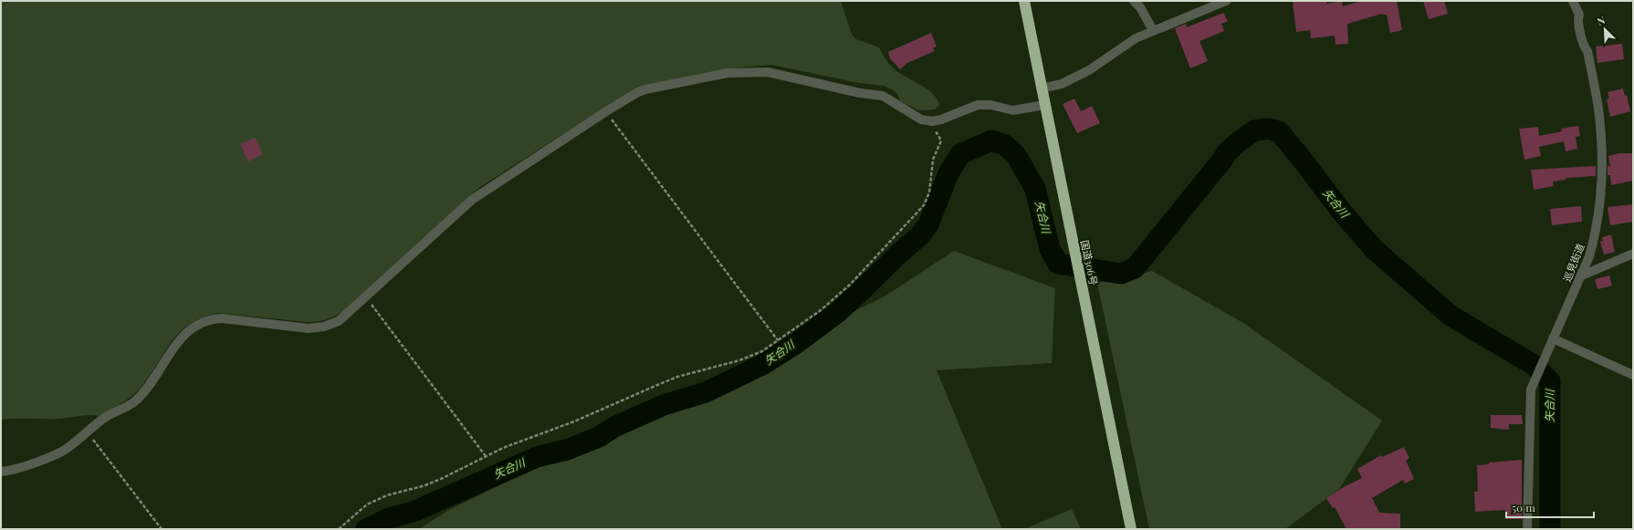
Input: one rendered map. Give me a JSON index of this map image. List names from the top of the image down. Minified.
{"streets":{"highway":["国道306号"],"street":["巡見街道"]},"water":["矢合川"],"scale_bar":"50 m","north":"top left"}
